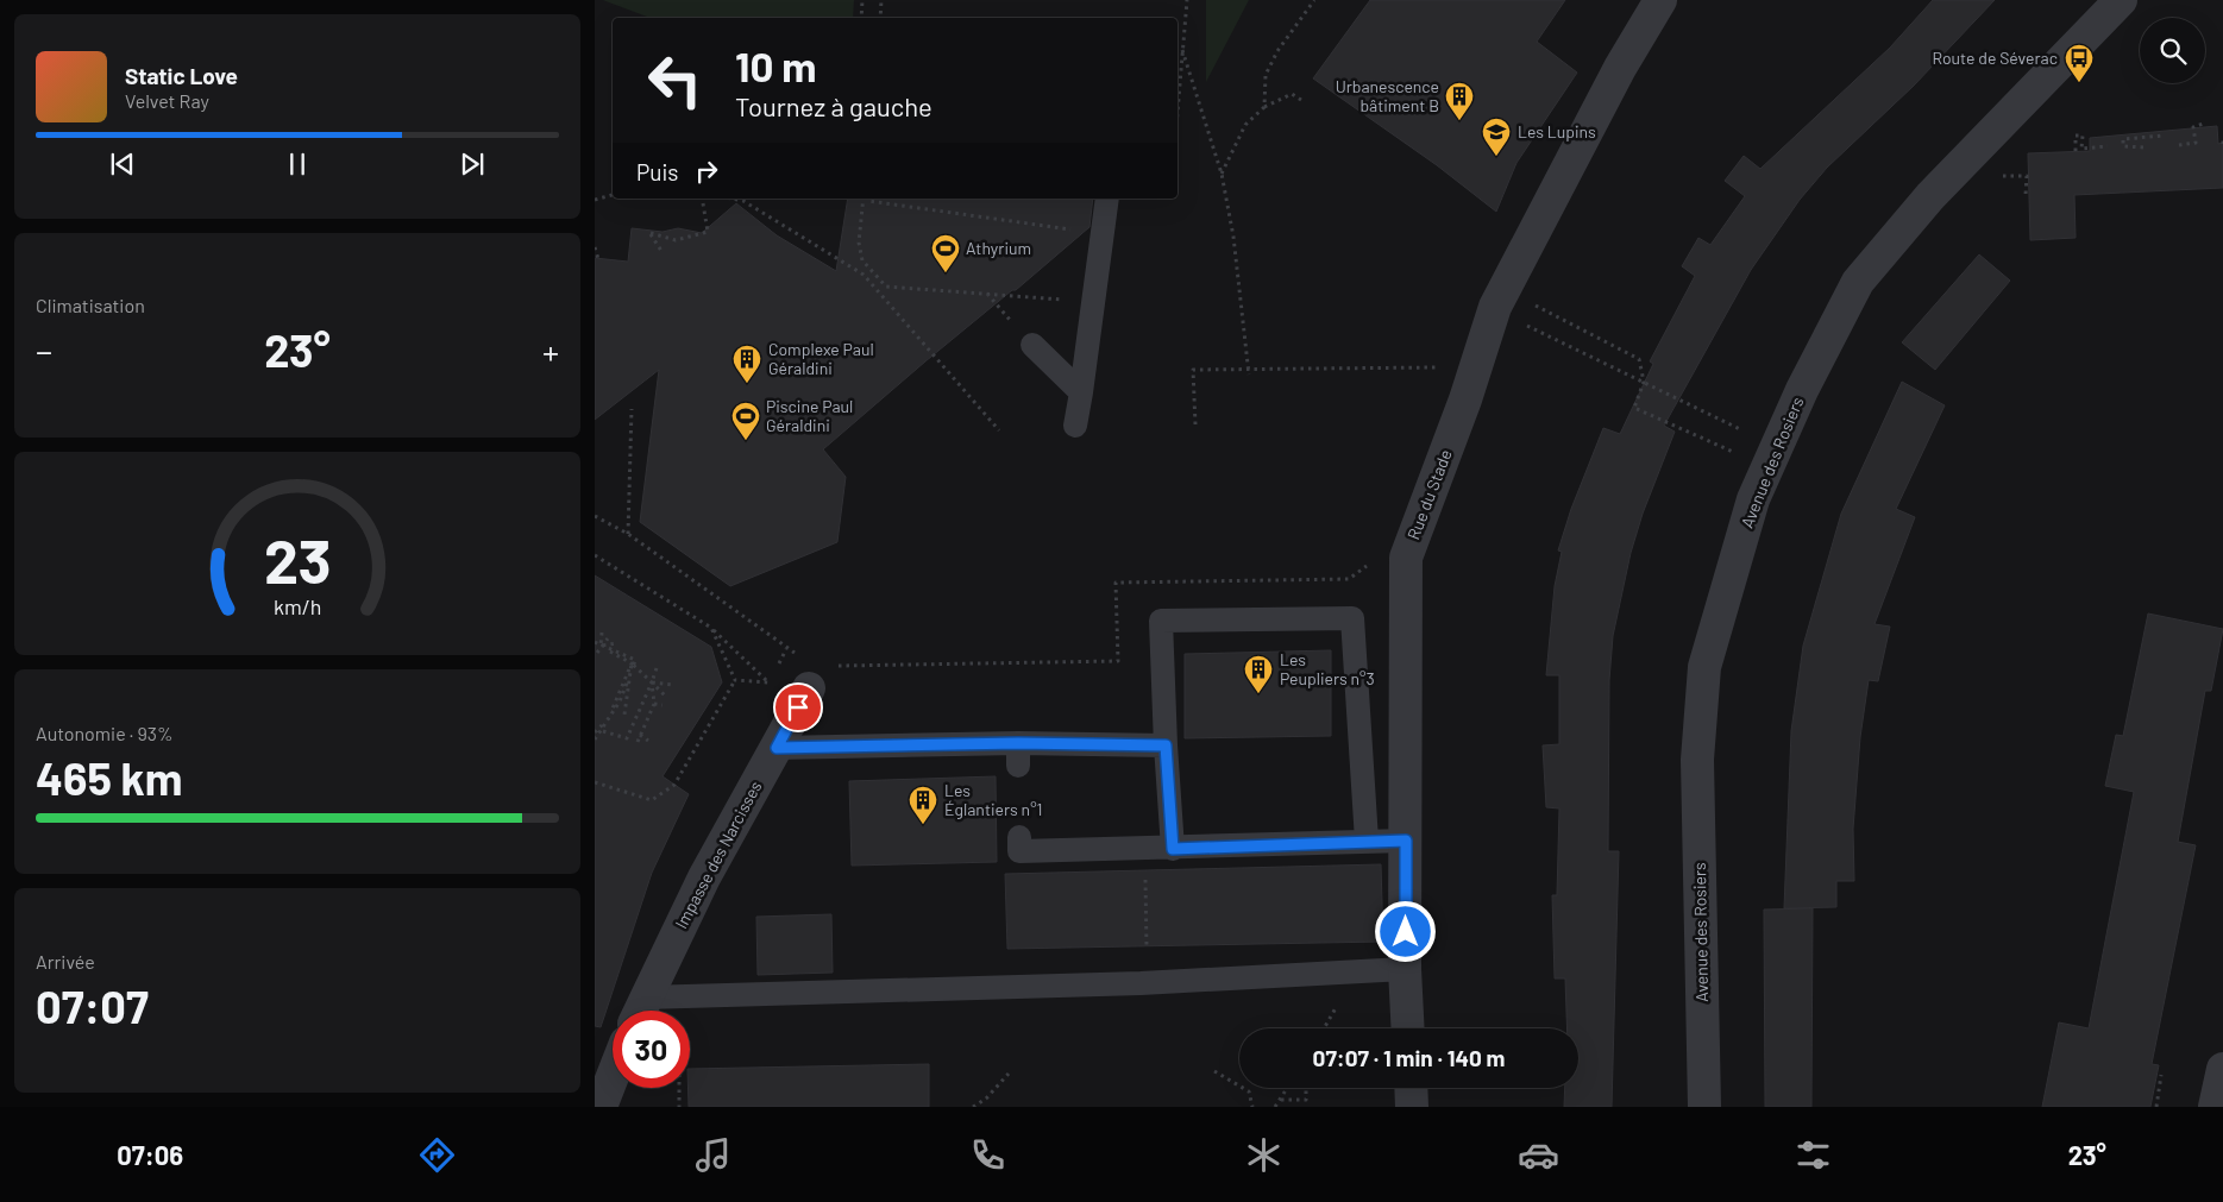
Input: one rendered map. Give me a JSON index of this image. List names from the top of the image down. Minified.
{"streets":{"street":["Avenue des Rosiers","Rue du Stade","Impasse des Narcisses"]},"places":{"bus stop":["Route de Séverac"],"building":["Urbanescence bâtiment B","Complexe Paul Géraldini","Les Peupliers n°3","Les Églantiers n°1"],"school or university":["Les Lupins"],"sports":["Athyrium","Piscine Paul Géraldini"]},"page":{"turn":["10 m","Tournez à gauche"],"song":["Static Love","Velvet Ray"],"then":"Puis","tile":["Climatisation",["Autonomie · 93%","465 km"],["Arrivée","07:07"]],"heat":["−","23°","+"],"limit":"30","trip":"07:07 · 1 min · 140 m","tabs":["07:06","23°"],"gauge":["23","km/h"]}}
